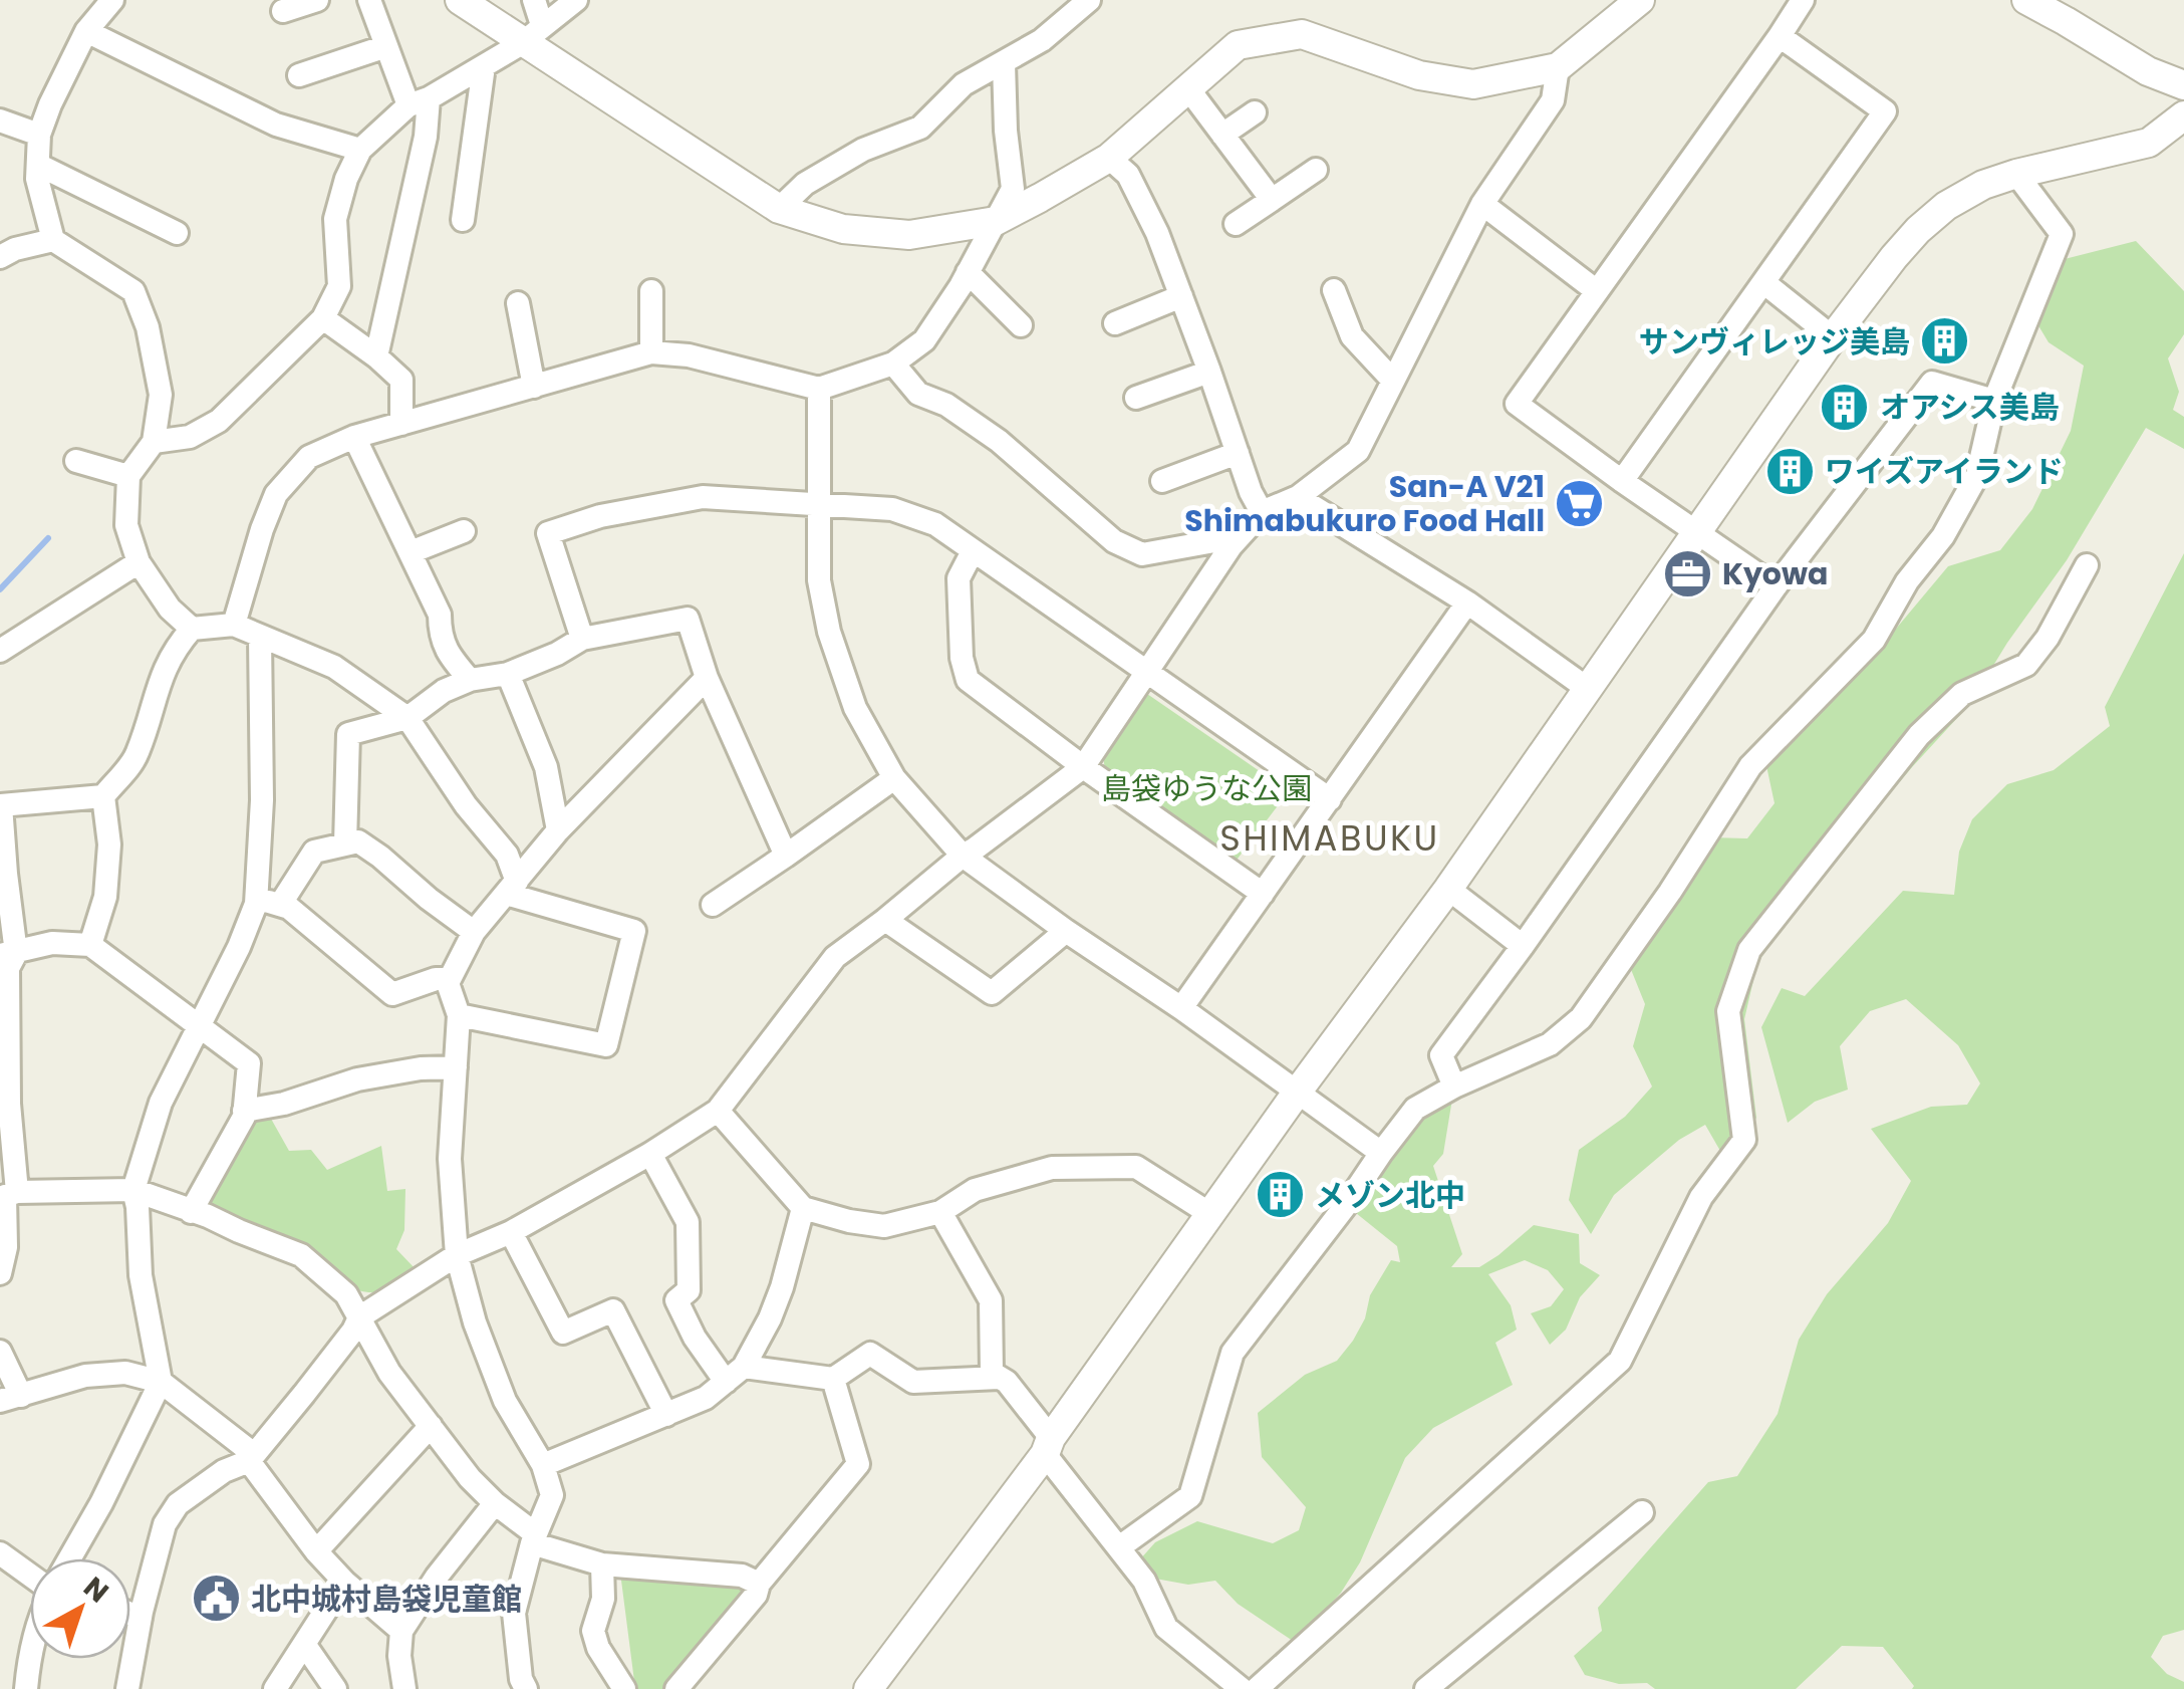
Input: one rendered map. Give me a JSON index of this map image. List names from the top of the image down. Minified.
{"districts":["SHIMABUKU"],"parks":["島袋ゆうな公園"],"places":{"building":["サンヴィレッジ美島","オアシス美島","ワイズアイランド","メゾン北中"],"supermarket":["San-A V21 Shimabukuro Food Hall"],"office":["Kyowa"],"public building":["北中城村島袋児童館"]},"north":"top right"}
